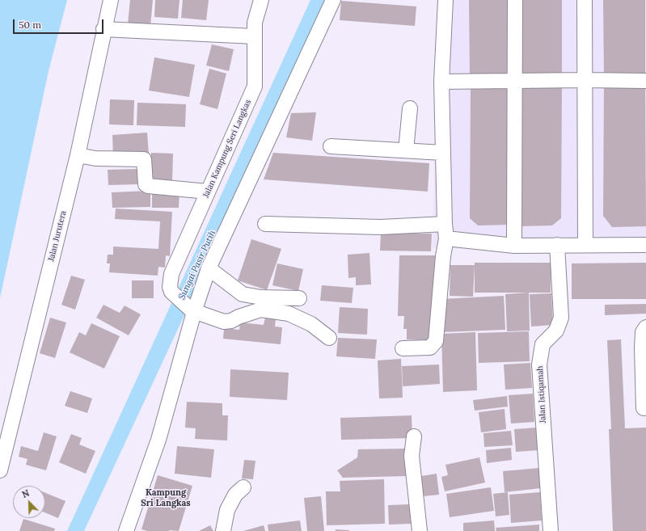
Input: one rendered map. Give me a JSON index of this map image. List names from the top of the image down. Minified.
{"streets":{"street":["Jalan Kampung Seri Langkas","Jalan Jurutera","Jalan Istiqamah"]},"districts":["Kampung Sri Langkas"],"water":["Sungai Pasir Putih"],"scale_bar":"50 m","north":"top left"}
